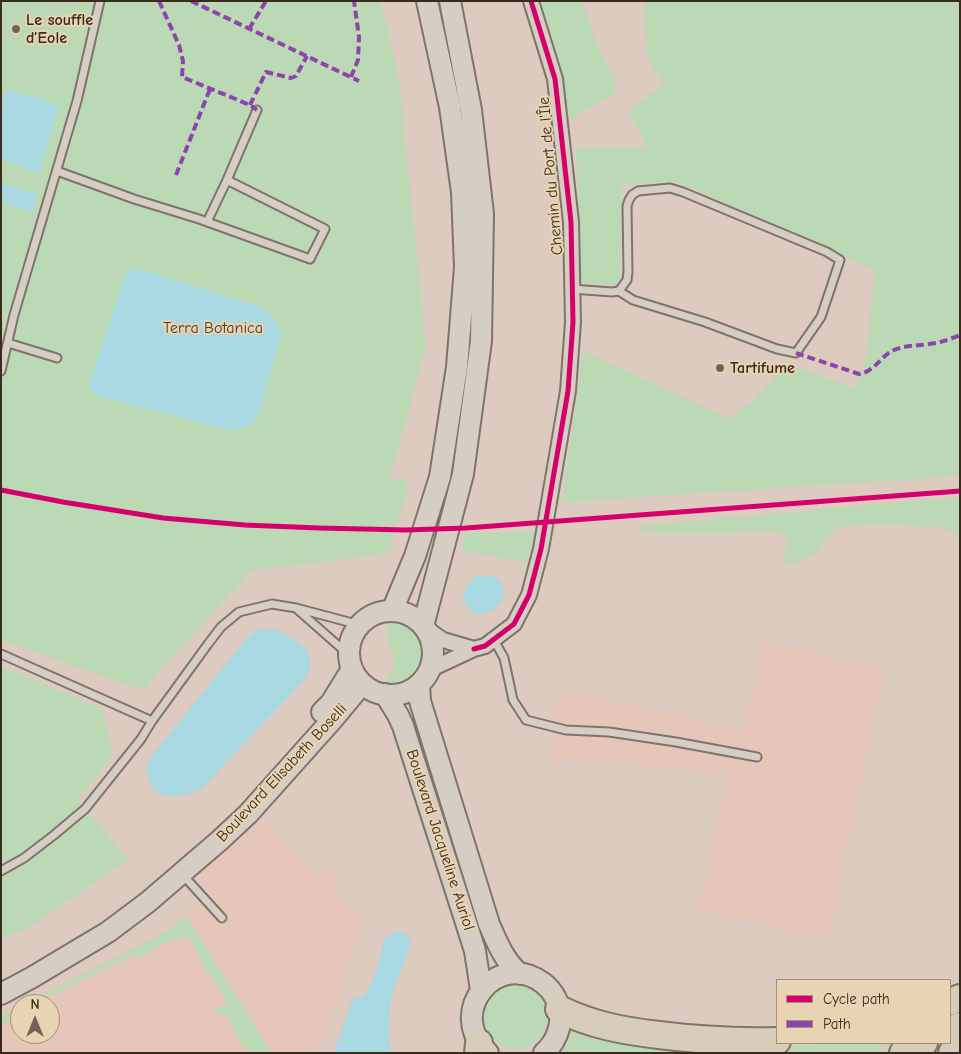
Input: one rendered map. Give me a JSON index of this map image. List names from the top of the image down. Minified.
{"streets":{"main road":["Boulevard Elisabeth Boselli","Boulevard Jacqueline Auriol"],"street":["Chemin du Port de l'Île"]},"crossings":[["Chemin du Port de l'Île","Boulevard Elisabeth Boselli"],["Chemin du Port de l'Île","Boulevard Jacqueline Auriol"],["Boulevard Elisabeth Boselli","Boulevard Jacqueline Auriol"]],"parks":["Terra Botanica"],"places":["Le souffle d’Eole","Tartifume"],"legend":["Cycle path","Path"],"north":"top"}
